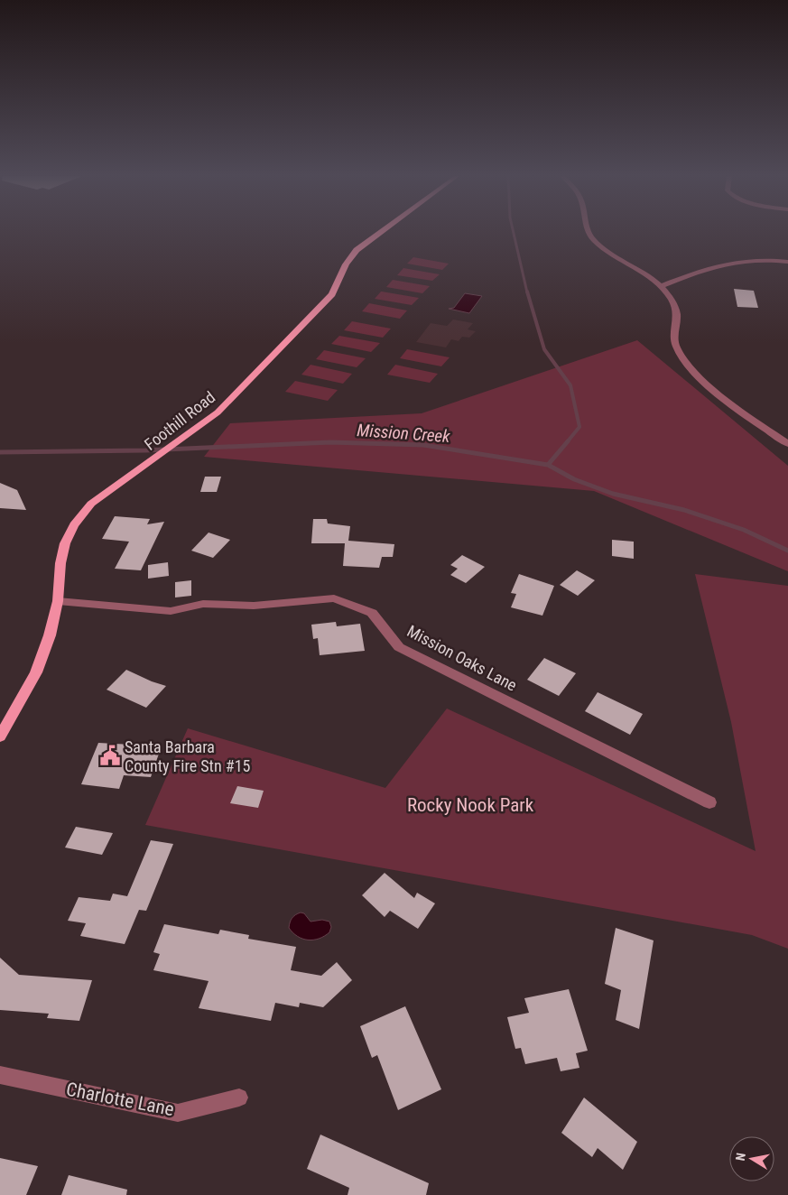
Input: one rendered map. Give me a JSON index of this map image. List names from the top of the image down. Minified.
{"streets":{"main road":["Foothill Road"],"street":["Mission Oaks Lane","Charlotte Lane"]},"crossings":[["Foothill Road","Mission Oaks Lane"]],"water":["Mission Creek"],"parks":["Rocky Nook Park"],"places":{"public building":["Santa Barbara County Fire Stn #15"]},"north":"left"}
